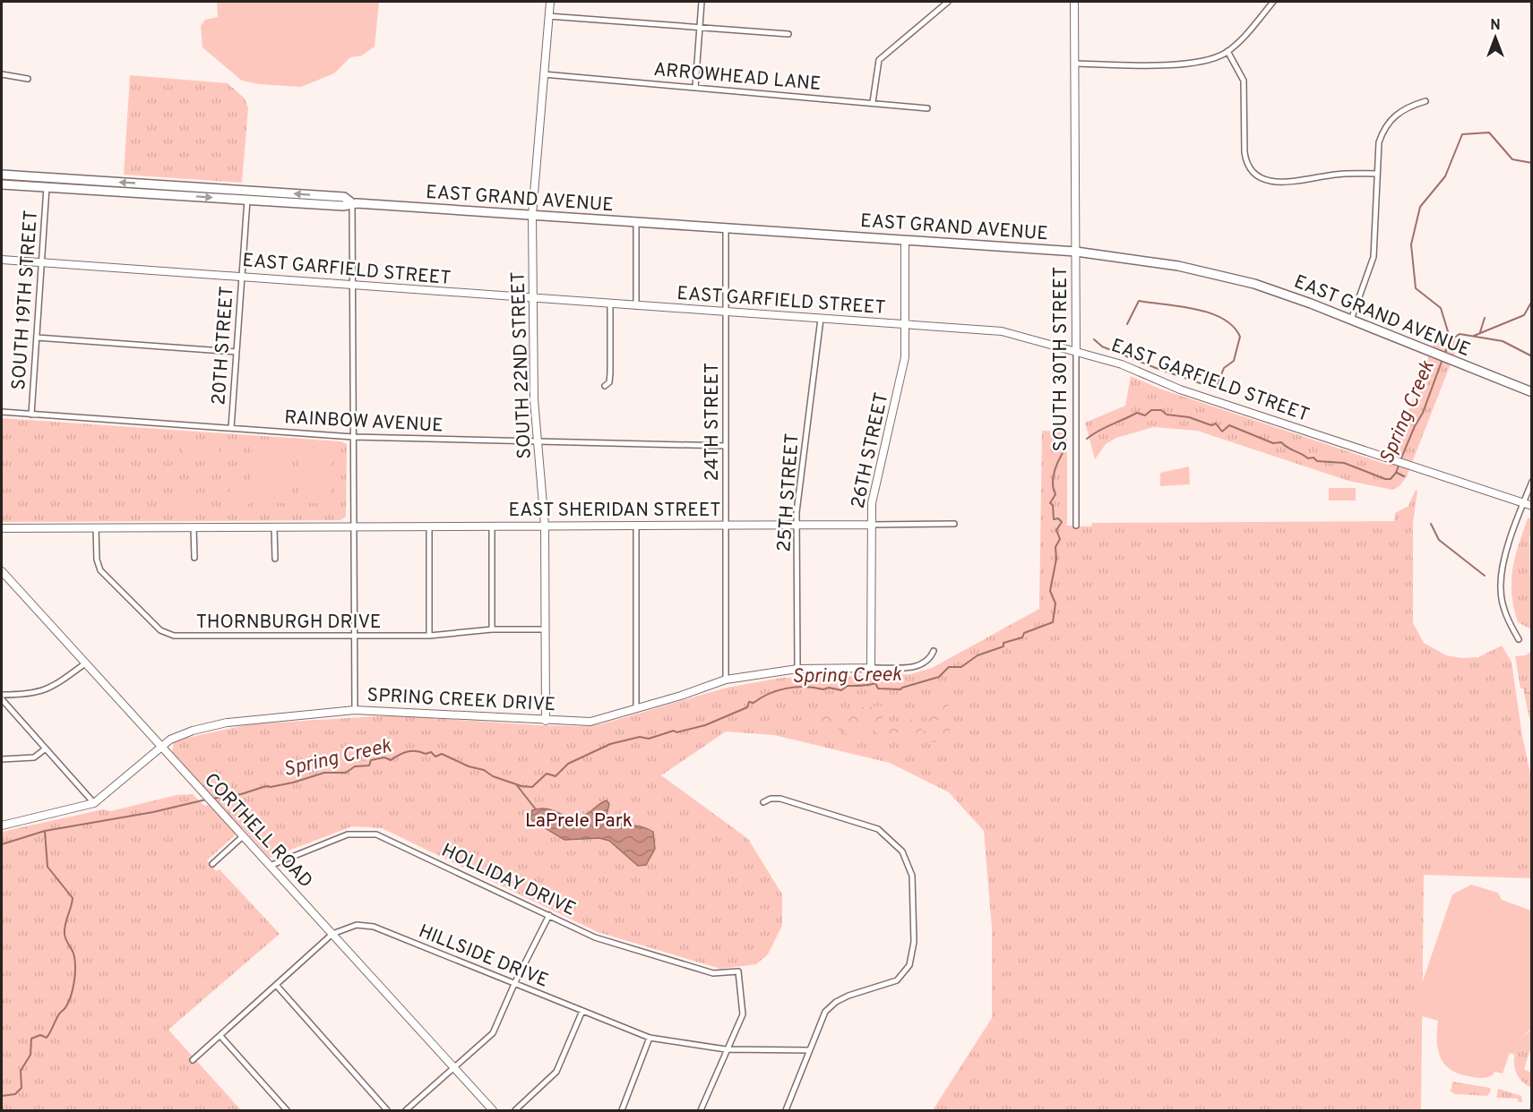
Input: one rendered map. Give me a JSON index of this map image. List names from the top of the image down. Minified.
{"streets":{"main road":["EAST GRAND AVENUE"],"street":["ARROWHEAD LANE","EAST GARFIELD STREET","SOUTH 19TH STREET","20TH STREET","SOUTH 30TH STREET","SOUTH 22ND STREET","RAINBOW AVENUE","24TH STREET","26TH STREET","25TH STREET","EAST SHERIDAN STREET","THORNBURGH DRIVE","SPRING CREEK DRIVE","CORTHELL ROAD","HOLLIDAY DRIVE","HILLSIDE DRIVE"]},"crossings":[["ARROWHEAD LANE","SOUTH 22ND STREET"],["EAST GRAND AVENUE","SOUTH 19TH STREET"],["EAST GRAND AVENUE","20TH STREET"],["EAST GRAND AVENUE","SOUTH 30TH STREET"],["EAST GRAND AVENUE","SOUTH 22ND STREET"],["EAST GRAND AVENUE","24TH STREET"],["EAST GRAND AVENUE","26TH STREET"],["EAST GARFIELD STREET","SOUTH 19TH STREET"],["EAST GARFIELD STREET","20TH STREET"],["EAST GARFIELD STREET","SOUTH 30TH STREET"],["EAST GARFIELD STREET","SOUTH 22ND STREET"],["EAST GARFIELD STREET","24TH STREET"],["EAST GARFIELD STREET","26TH STREET"],["EAST GARFIELD STREET","25TH STREET"],["SOUTH 19TH STREET","RAINBOW AVENUE"],["20TH STREET","RAINBOW AVENUE"],["SOUTH 22ND STREET","RAINBOW AVENUE"],["SOUTH 22ND STREET","EAST SHERIDAN STREET"],["SOUTH 22ND STREET","THORNBURGH DRIVE"],["SOUTH 22ND STREET","SPRING CREEK DRIVE"],["RAINBOW AVENUE","24TH STREET"],["24TH STREET","EAST SHERIDAN STREET"],["24TH STREET","SPRING CREEK DRIVE"],["26TH STREET","EAST SHERIDAN STREET"],["26TH STREET","SPRING CREEK DRIVE"],["25TH STREET","EAST SHERIDAN STREET"],["25TH STREET","SPRING CREEK DRIVE"],["EAST SHERIDAN STREET","THORNBURGH DRIVE"],["SPRING CREEK DRIVE","CORTHELL ROAD"],["CORTHELL ROAD","HOLLIDAY DRIVE"],["CORTHELL ROAD","HILLSIDE DRIVE"],["HOLLIDAY DRIVE","HILLSIDE DRIVE"]],"water":["Spring Creek"],"parks":["LaPrele Park"],"north":"top"}
